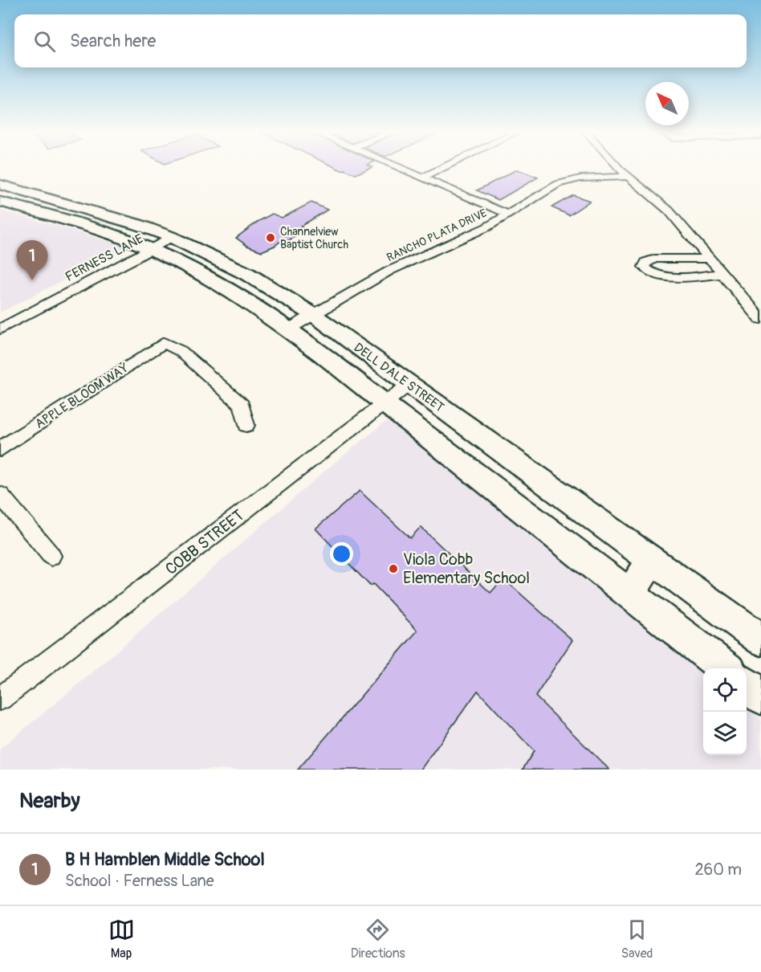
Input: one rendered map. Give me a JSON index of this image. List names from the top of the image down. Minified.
{"streets":{"main road":["DELL DALE STREET"],"street":["RANCHO PLATA DRIVE","FERNESS LANE","APPLE BLOOM WAY","COBB STREET"]},"crossings":[["RANCHO PLATA DRIVE","DELL DALE STREET"],["FERNESS LANE","DELL DALE STREET"],["DELL DALE STREET","COBB STREET"]],"places":["Channelview Baptist Church","Viola Cobb Elementary School"],"north":"top left","page":{"search":"Search here","pins":"1","heading":"Nearby","list":[{"mark":"1","name":"B H Hamblen Middle School","note":"School · Ferness Lane","value":"260 m"}],"nav":["Map","Directions","Saved"]}}
